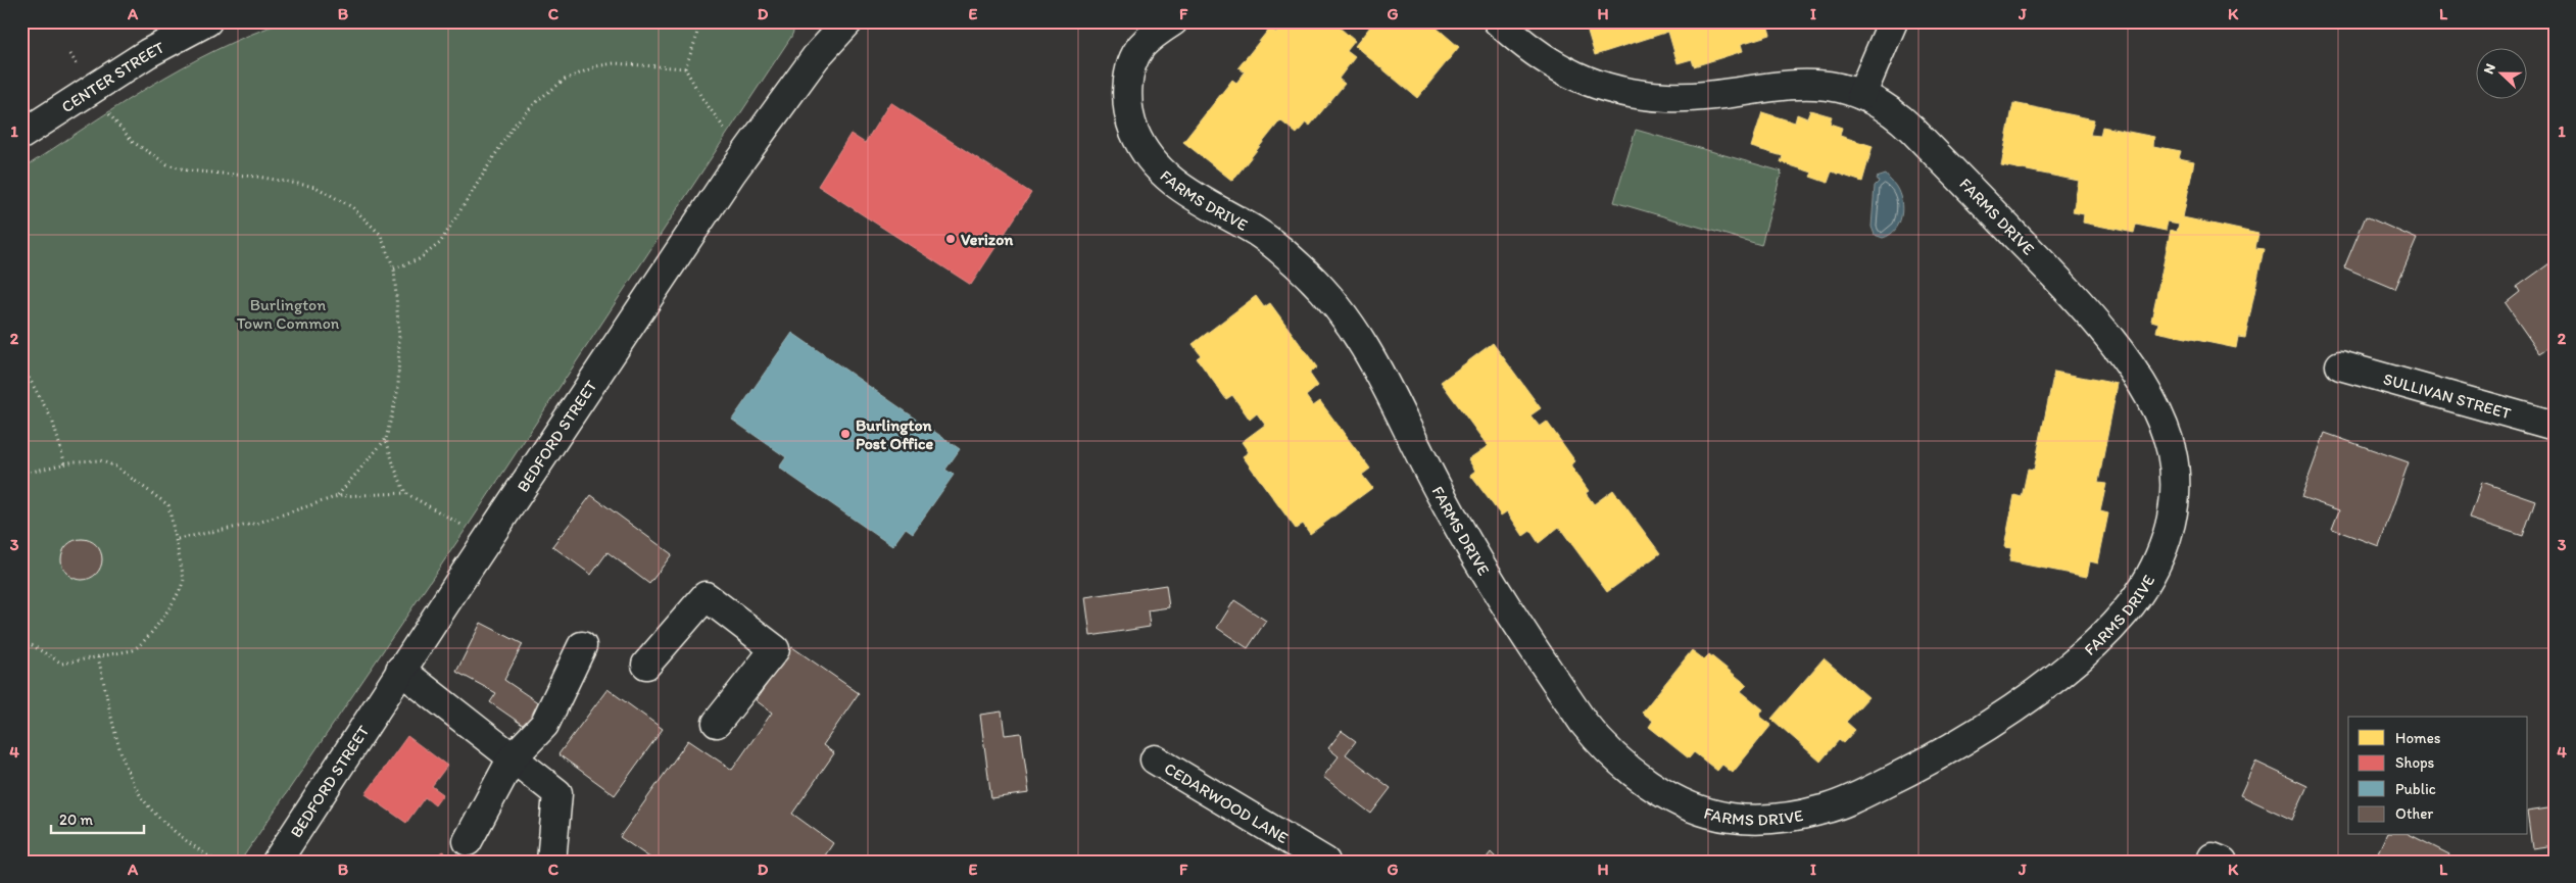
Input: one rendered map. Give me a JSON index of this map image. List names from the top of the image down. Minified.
{"streets":{"street":["CENTER STREET","FARMS DRIVE","SULLIVAN STREET","BEDFORD STREET","CEDARWOOD LANE"]},"parks":["Burlington Town Common"],"places":["Verizon","Burlington Post Office"],"legend":["Homes","Shops","Public","Other"],"scale_bar":"20 m","north":"left","grid":{"columns":["A","B","C","D","E","F","G","H","I","J","K","L"],"rows":["1","2","3","4"]}}
